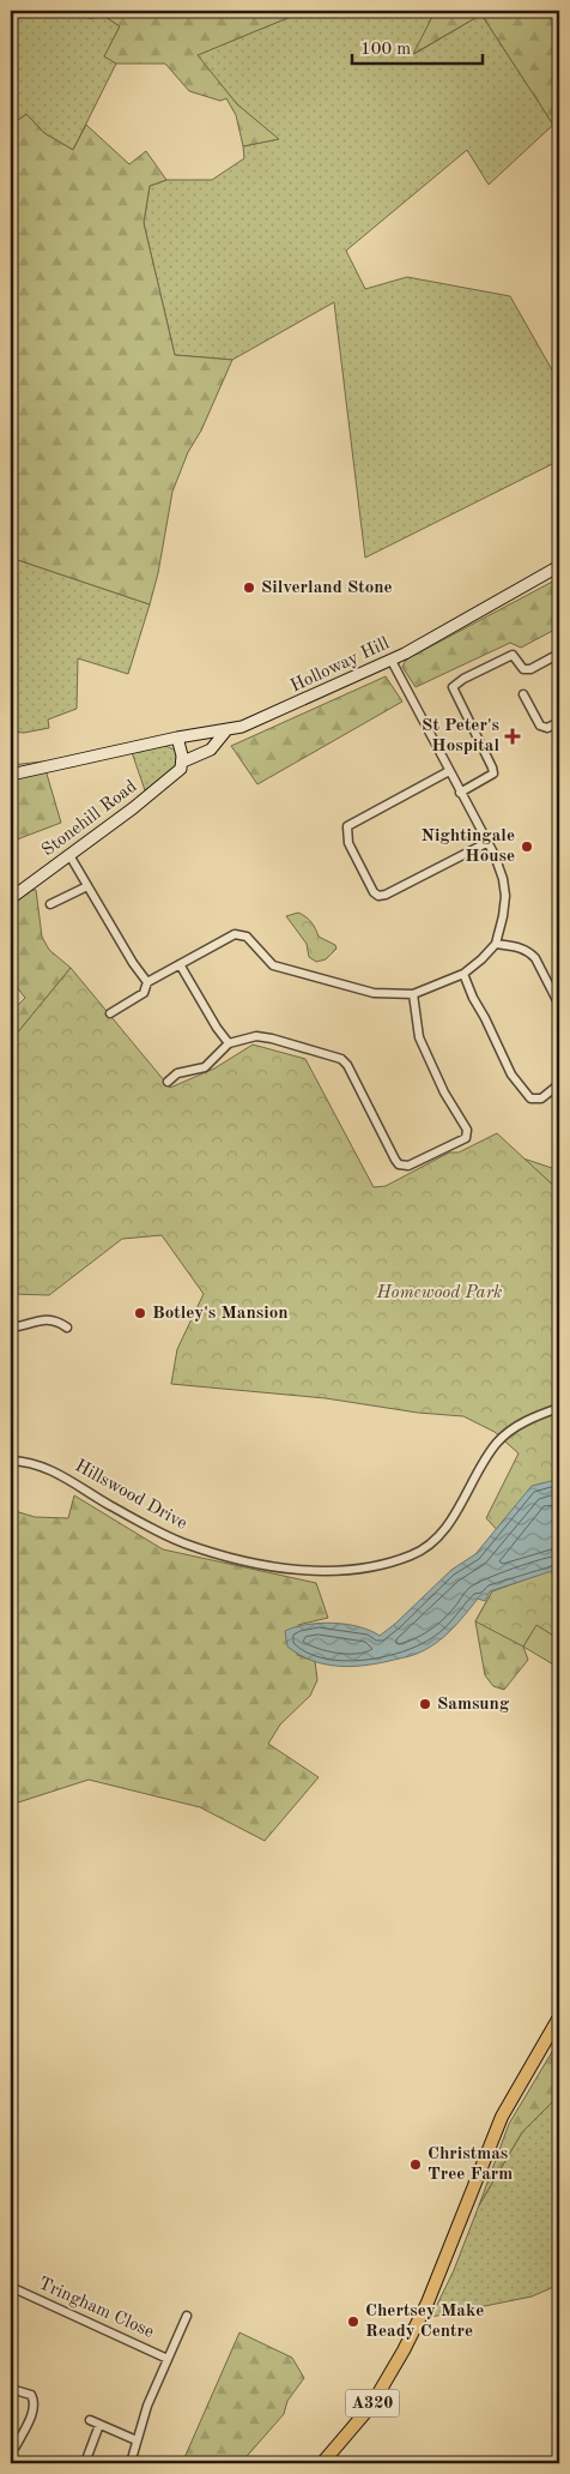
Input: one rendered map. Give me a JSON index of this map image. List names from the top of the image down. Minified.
{"streets":{"main road":["Holloway Hill","Stonehill Road","A320"],"street":["Hillswood Drive","Tringham Close"]},"crossings":[["Holloway Hill","Stonehill Road"]],"parks":["Homewood Park"],"places":{"other":["Silverland Stone","Nightingale House","Botley's Mansion","Samsung","Christmas Tree Farm","Chertsey Make Ready Centre"],"health":["St Peter's Hospital"]},"scale_bar":"100 m"}
